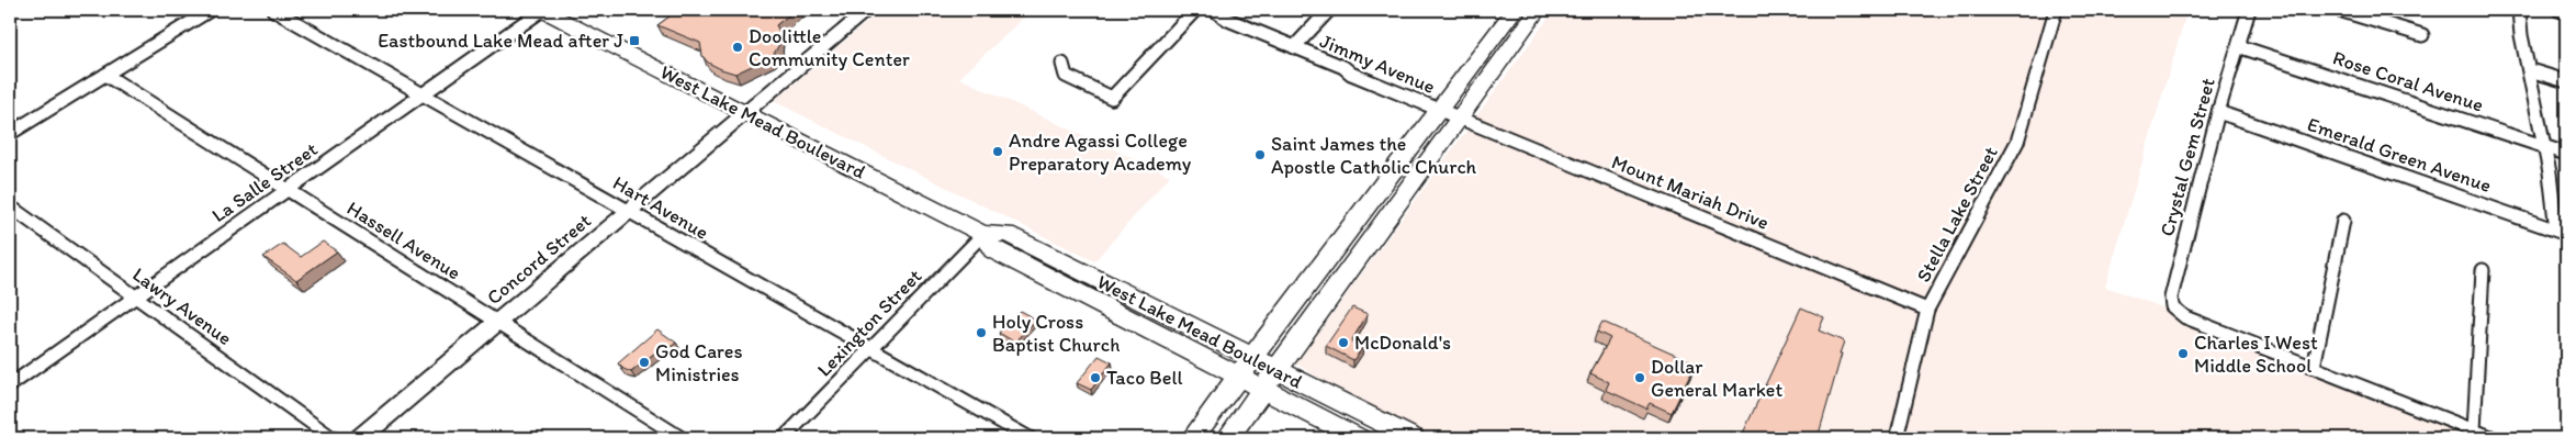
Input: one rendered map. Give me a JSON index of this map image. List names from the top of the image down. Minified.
{"streets":{"main road":["West Lake Mead Boulevard"],"street":["Jimmy Avenue","Rose Coral Avenue","Emerald Green Avenue","Crystal Gem Street","La Salle Street","Mount Mariah Drive","Hart Avenue","Stella Lake Street","Hassell Avenue","Concord Street","Lawry Avenue","Lexington Street"]},"crossings":[["Jimmy Avenue","Mount Mariah Drive"],["Rose Coral Avenue","Crystal Gem Street"],["West Lake Mead Boulevard","La Salle Street"],["West Lake Mead Boulevard","Concord Street"],["West Lake Mead Boulevard","Lexington Street"],["Emerald Green Avenue","Crystal Gem Street"],["La Salle Street","Hart Avenue"],["La Salle Street","Hassell Avenue"],["La Salle Street","Lawry Avenue"],["Mount Mariah Drive","Stella Lake Street"],["Hart Avenue","Concord Street"],["Hart Avenue","Lexington Street"],["Hassell Avenue","Concord Street"]],"places":{"transit":["Eastbound Lake Mead after J"],"other":["Doolittle Community Center","Andre Agassi College Preparatory Academy","Saint James the Apostle Catholic Church","Holy Cross Baptist Church","McDonald's","Charles I West Middle School","God Cares Ministries","Taco Bell","Dollar General Market"]}}
